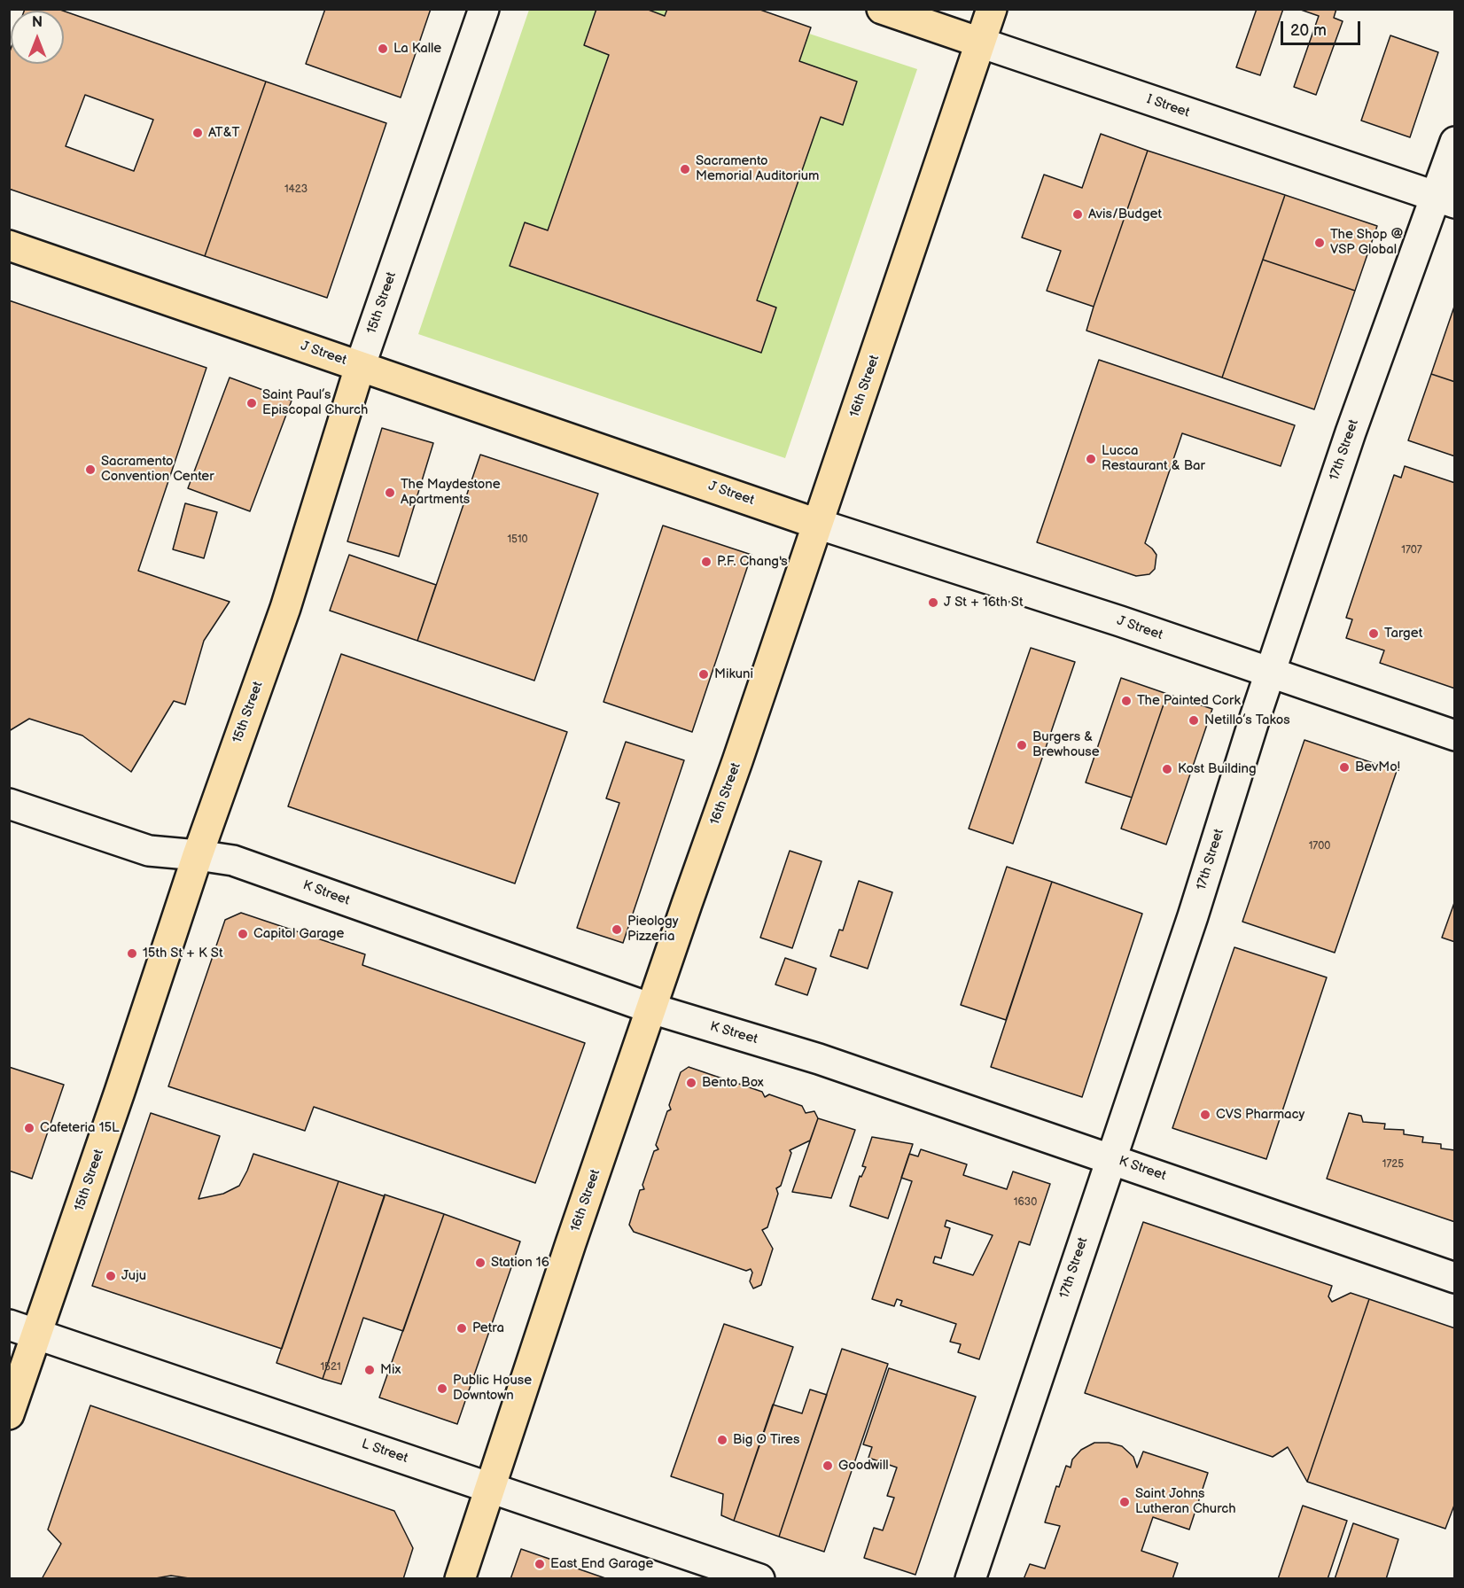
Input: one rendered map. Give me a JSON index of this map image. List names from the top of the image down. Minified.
{"streets":{"main road":["I Street","15th Street","J Street","16th Street"],"street":["17th Street","K Street","L Street"]},"crossings":[["I Street","16th Street"],["I Street","17th Street"],["15th Street","J Street"],["15th Street","K Street"],["15th Street","L Street"],["J Street","16th Street"],["J Street","17th Street"],["16th Street","K Street"],["16th Street","L Street"],["17th Street","K Street"]],"places":["La Kalle","AT&T","Sacramento Memorial Auditorium","Avis/Budget","The Shop @ VSP Global","Saint Paul’s Episcopal Church","Lucca Restaurant & Bar","Sacramento Convention Center","The Maydestone Apartments","P.F. Chang's","J St + 16th St","Target","Mikuni","The Painted Cork","Netillo’s Takos","Burgers & Brewhouse","BevMo!","Kost Building","Pieology Pizzeria","Capitol Garage","15th St + K St","Bento Box","CVS Pharmacy","Cafeteria 15L","Station 16","Juju","Petra","Mix","Public House Downtown","Big O Tires","Goodwill","Saint Johns Lutheran Church","East End Garage"],"house_numbers":["1423","1510","1707","1700","1725","1630","1521"],"scale_bar":"20 m","north":"top"}
